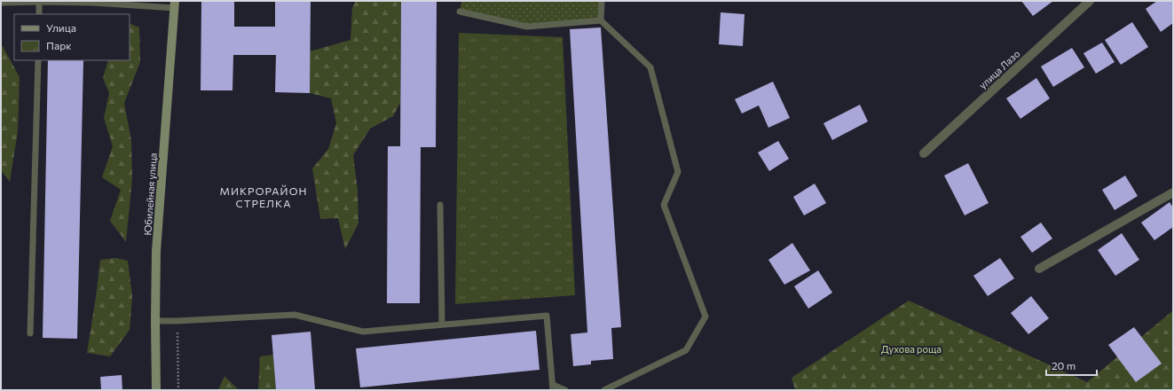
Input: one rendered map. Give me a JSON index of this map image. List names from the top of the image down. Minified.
{"streets":{"street":["улица Лазо","Юбилейная улица"]},"districts":["МИКРОРАЙОН СТРЕЛКА"],"parks":["Духова роща"],"legend":["Улица","Парк"],"scale_bar":"20 m"}
